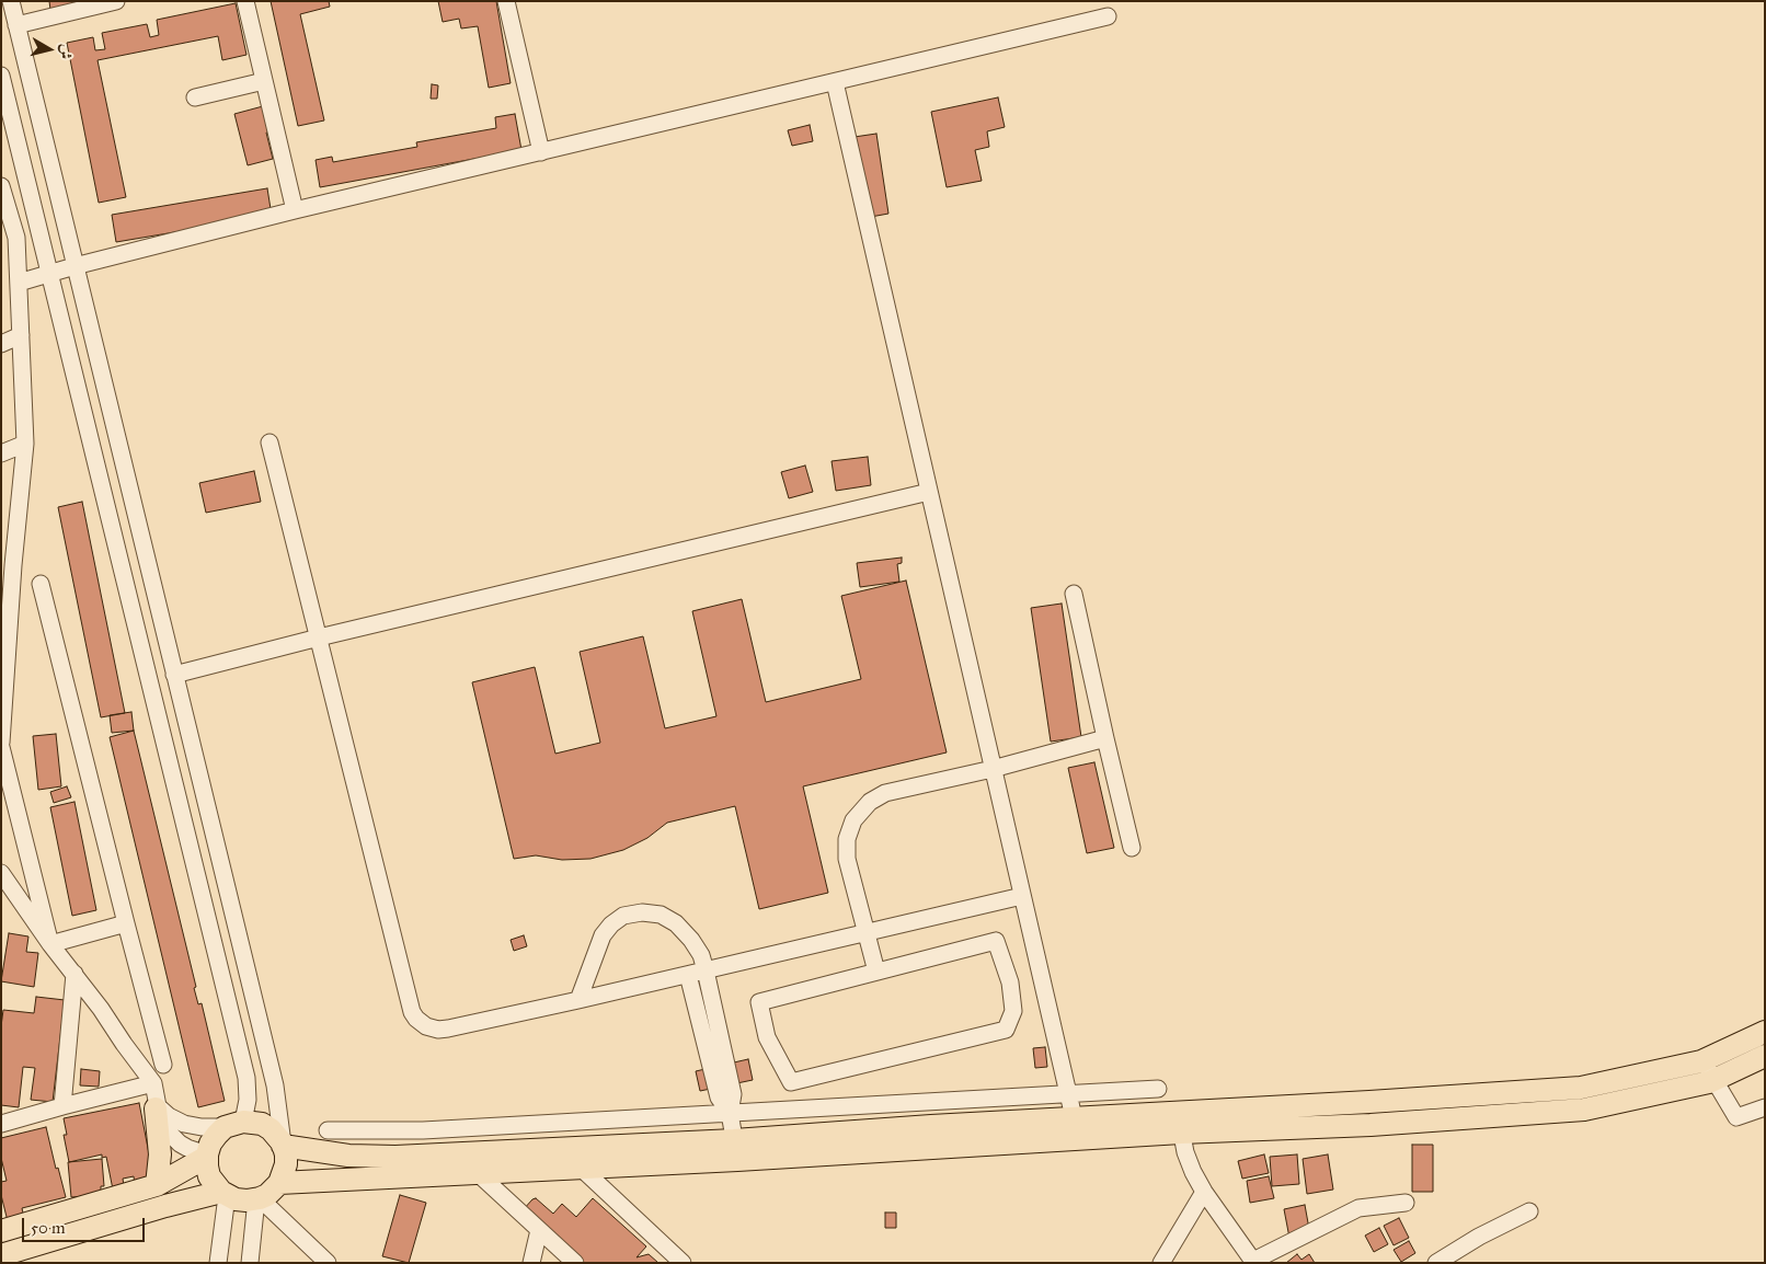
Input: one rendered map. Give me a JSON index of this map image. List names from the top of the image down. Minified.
{"scale_bar":"50 m","north":"right"}
